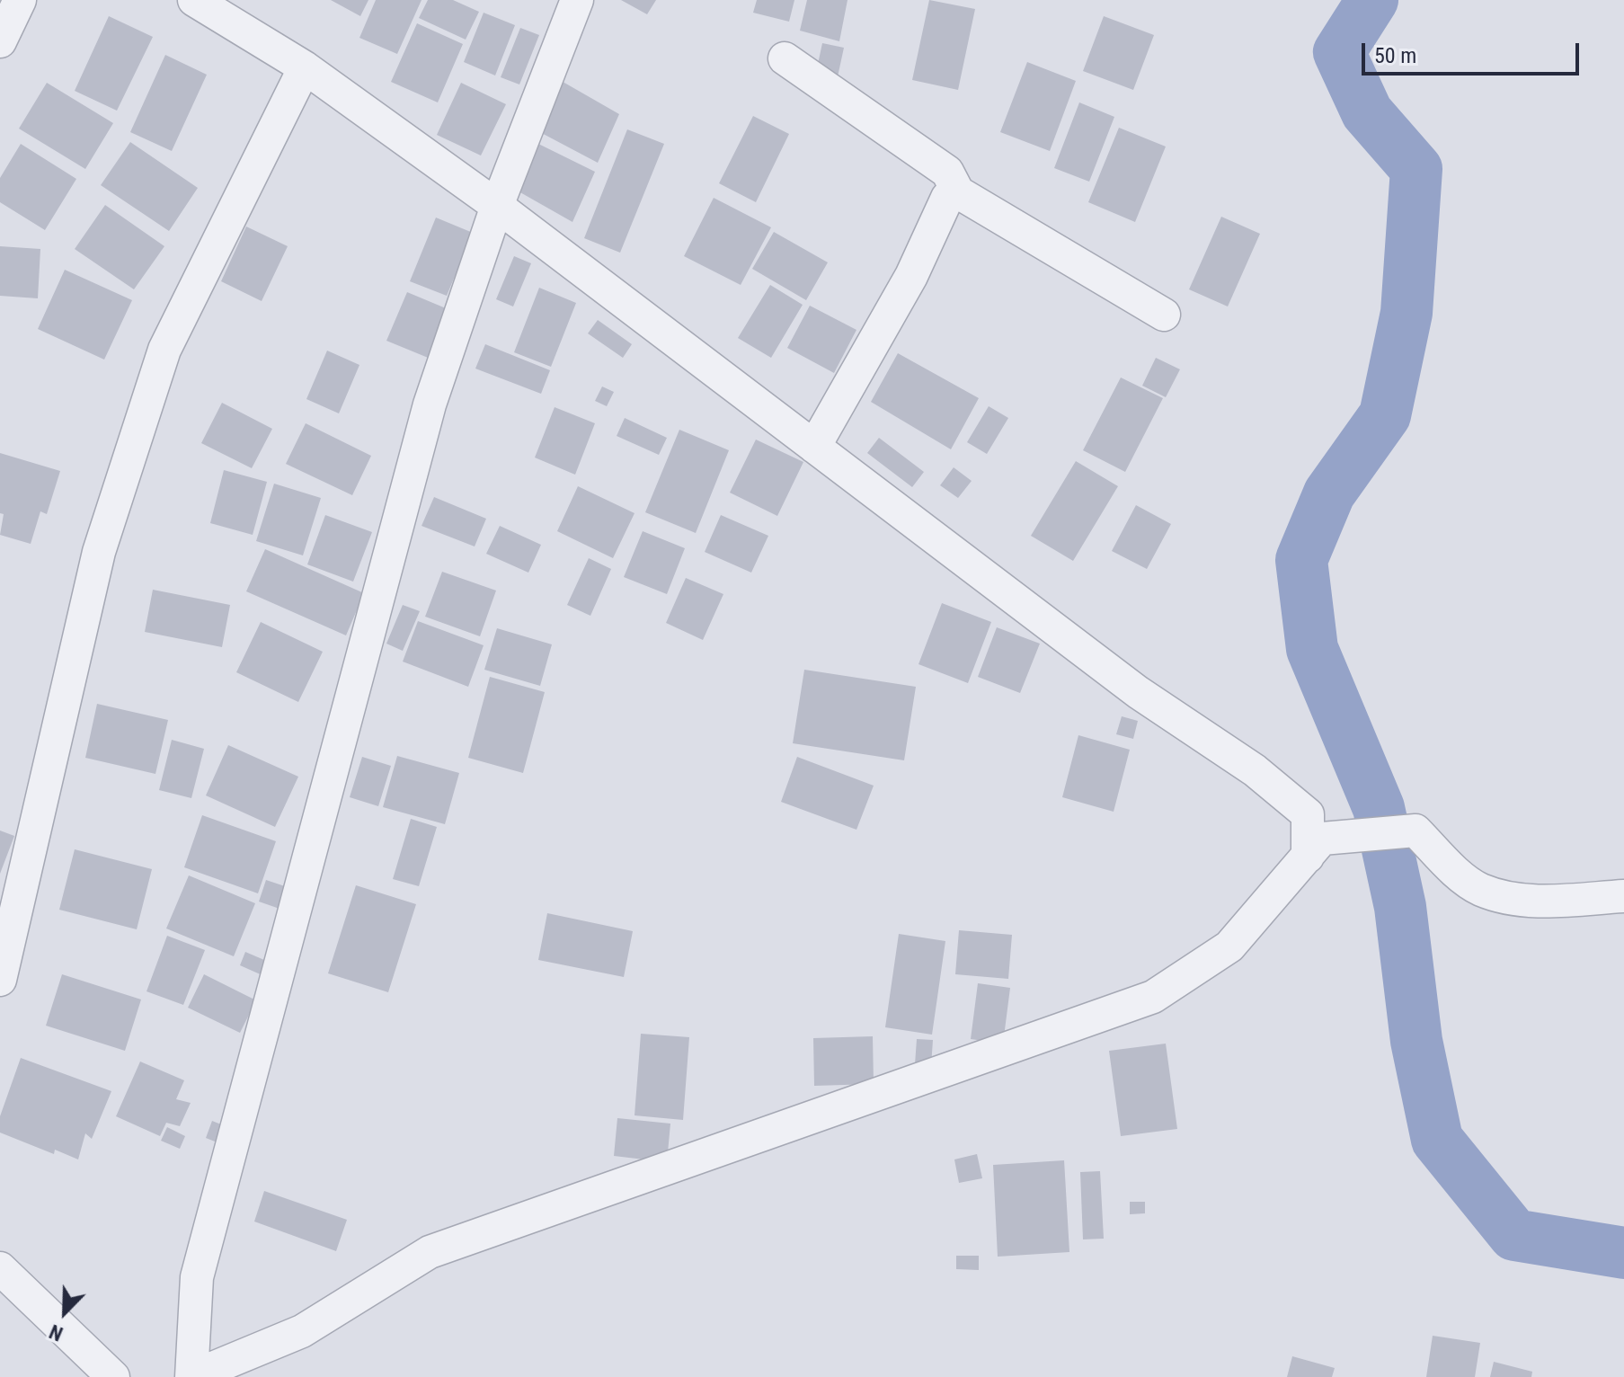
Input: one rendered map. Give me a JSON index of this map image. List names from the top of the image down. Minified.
{"scale_bar":"50 m","north":"bottom left"}
